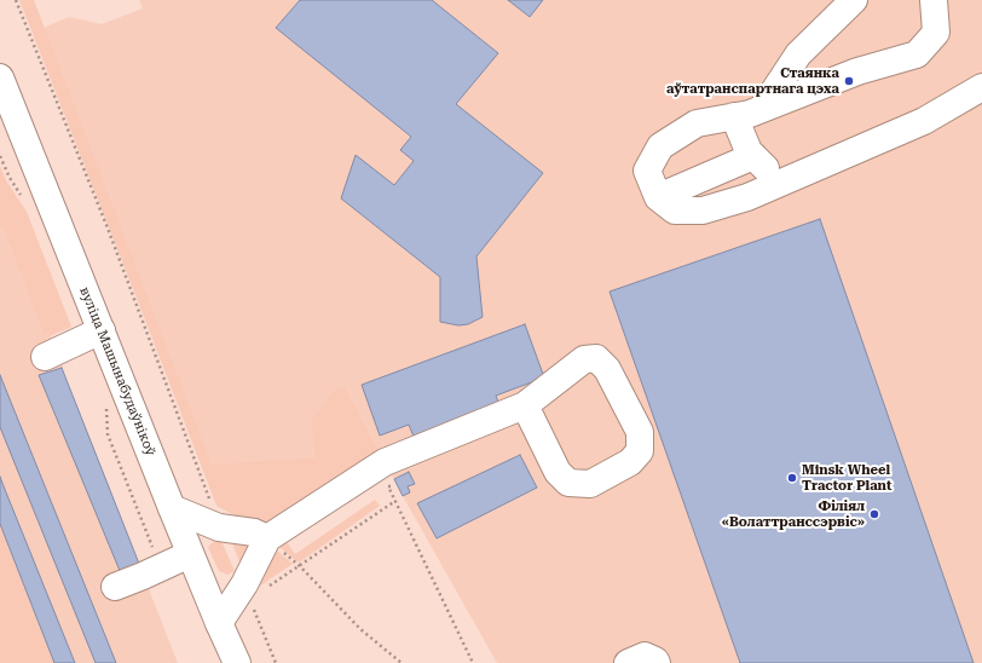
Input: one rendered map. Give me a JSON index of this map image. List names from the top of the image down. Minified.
{"streets":{"main road":["вуліца Машынабудаўнікоў"]},"places":["Стаянка аўтатранспартнага цэха","Minsk Wheel Tractor Plant","Філіял «Волаттранссэрвіс»"]}
